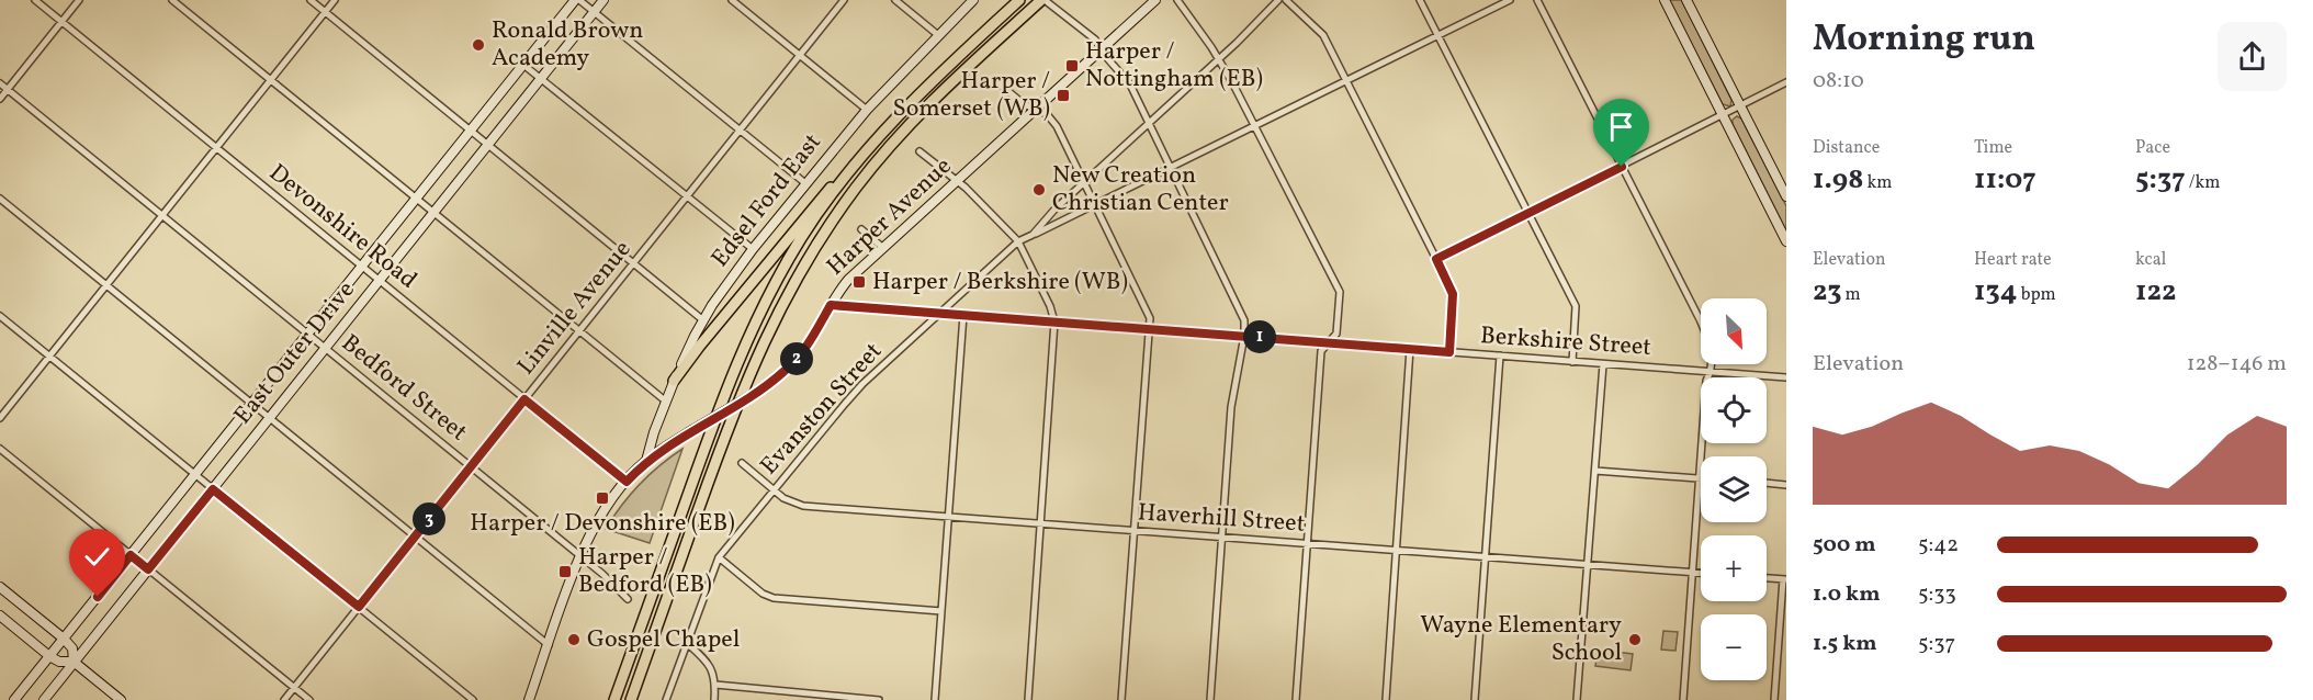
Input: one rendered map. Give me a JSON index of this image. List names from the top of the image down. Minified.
{"streets":{"street":["Edsel Ford East","Harper Avenue","Devonshire Road","Linville Avenue","Berkshire Street","East Outer Drive","Bedford Street","Evanston Street","Haverhill Street"]},"crossings":[["Edsel Ford East","Harper Avenue"],["Harper Avenue","Devonshire Road"],["Harper Avenue","Berkshire Street"],["Harper Avenue","Bedford Street"],["Devonshire Road","Linville Avenue"],["Devonshire Road","East Outer Drive"],["Linville Avenue","Bedford Street"],["Berkshire Street","Evanston Street"],["East Outer Drive","Bedford Street"],["Evanston Street","Haverhill Street"]],"places":{"other":["Ronald Brown Academy","New Creation Christian Center","Gospel Chapel","Wayne Elementary School"],"transit":["Harper / Nottingham (EB)","Harper / Somerset (WB)","Harper / Berkshire (WB)","Harper / Devonshire (EB)","Harper / Bedford (EB)"]},"north":"bottom right","page":{"heading":["Morning run","08:10"],"stats":[["Distance","1.98 km"],["Time","11:07"],["Pace","5:37 /km"],["Elevation","23 m"],["Heart rate","134 bpm"],["kcal","122"]],"map_buttons":["+","−"],"pins":["1","2","3"],"chart":["Elevation","128–146 m"],"list":[{"name":"500 m","note":"5:42"},{"name":"1.0 km","note":"5:33"},{"name":"1.5 km","note":"5:37"}]}}
